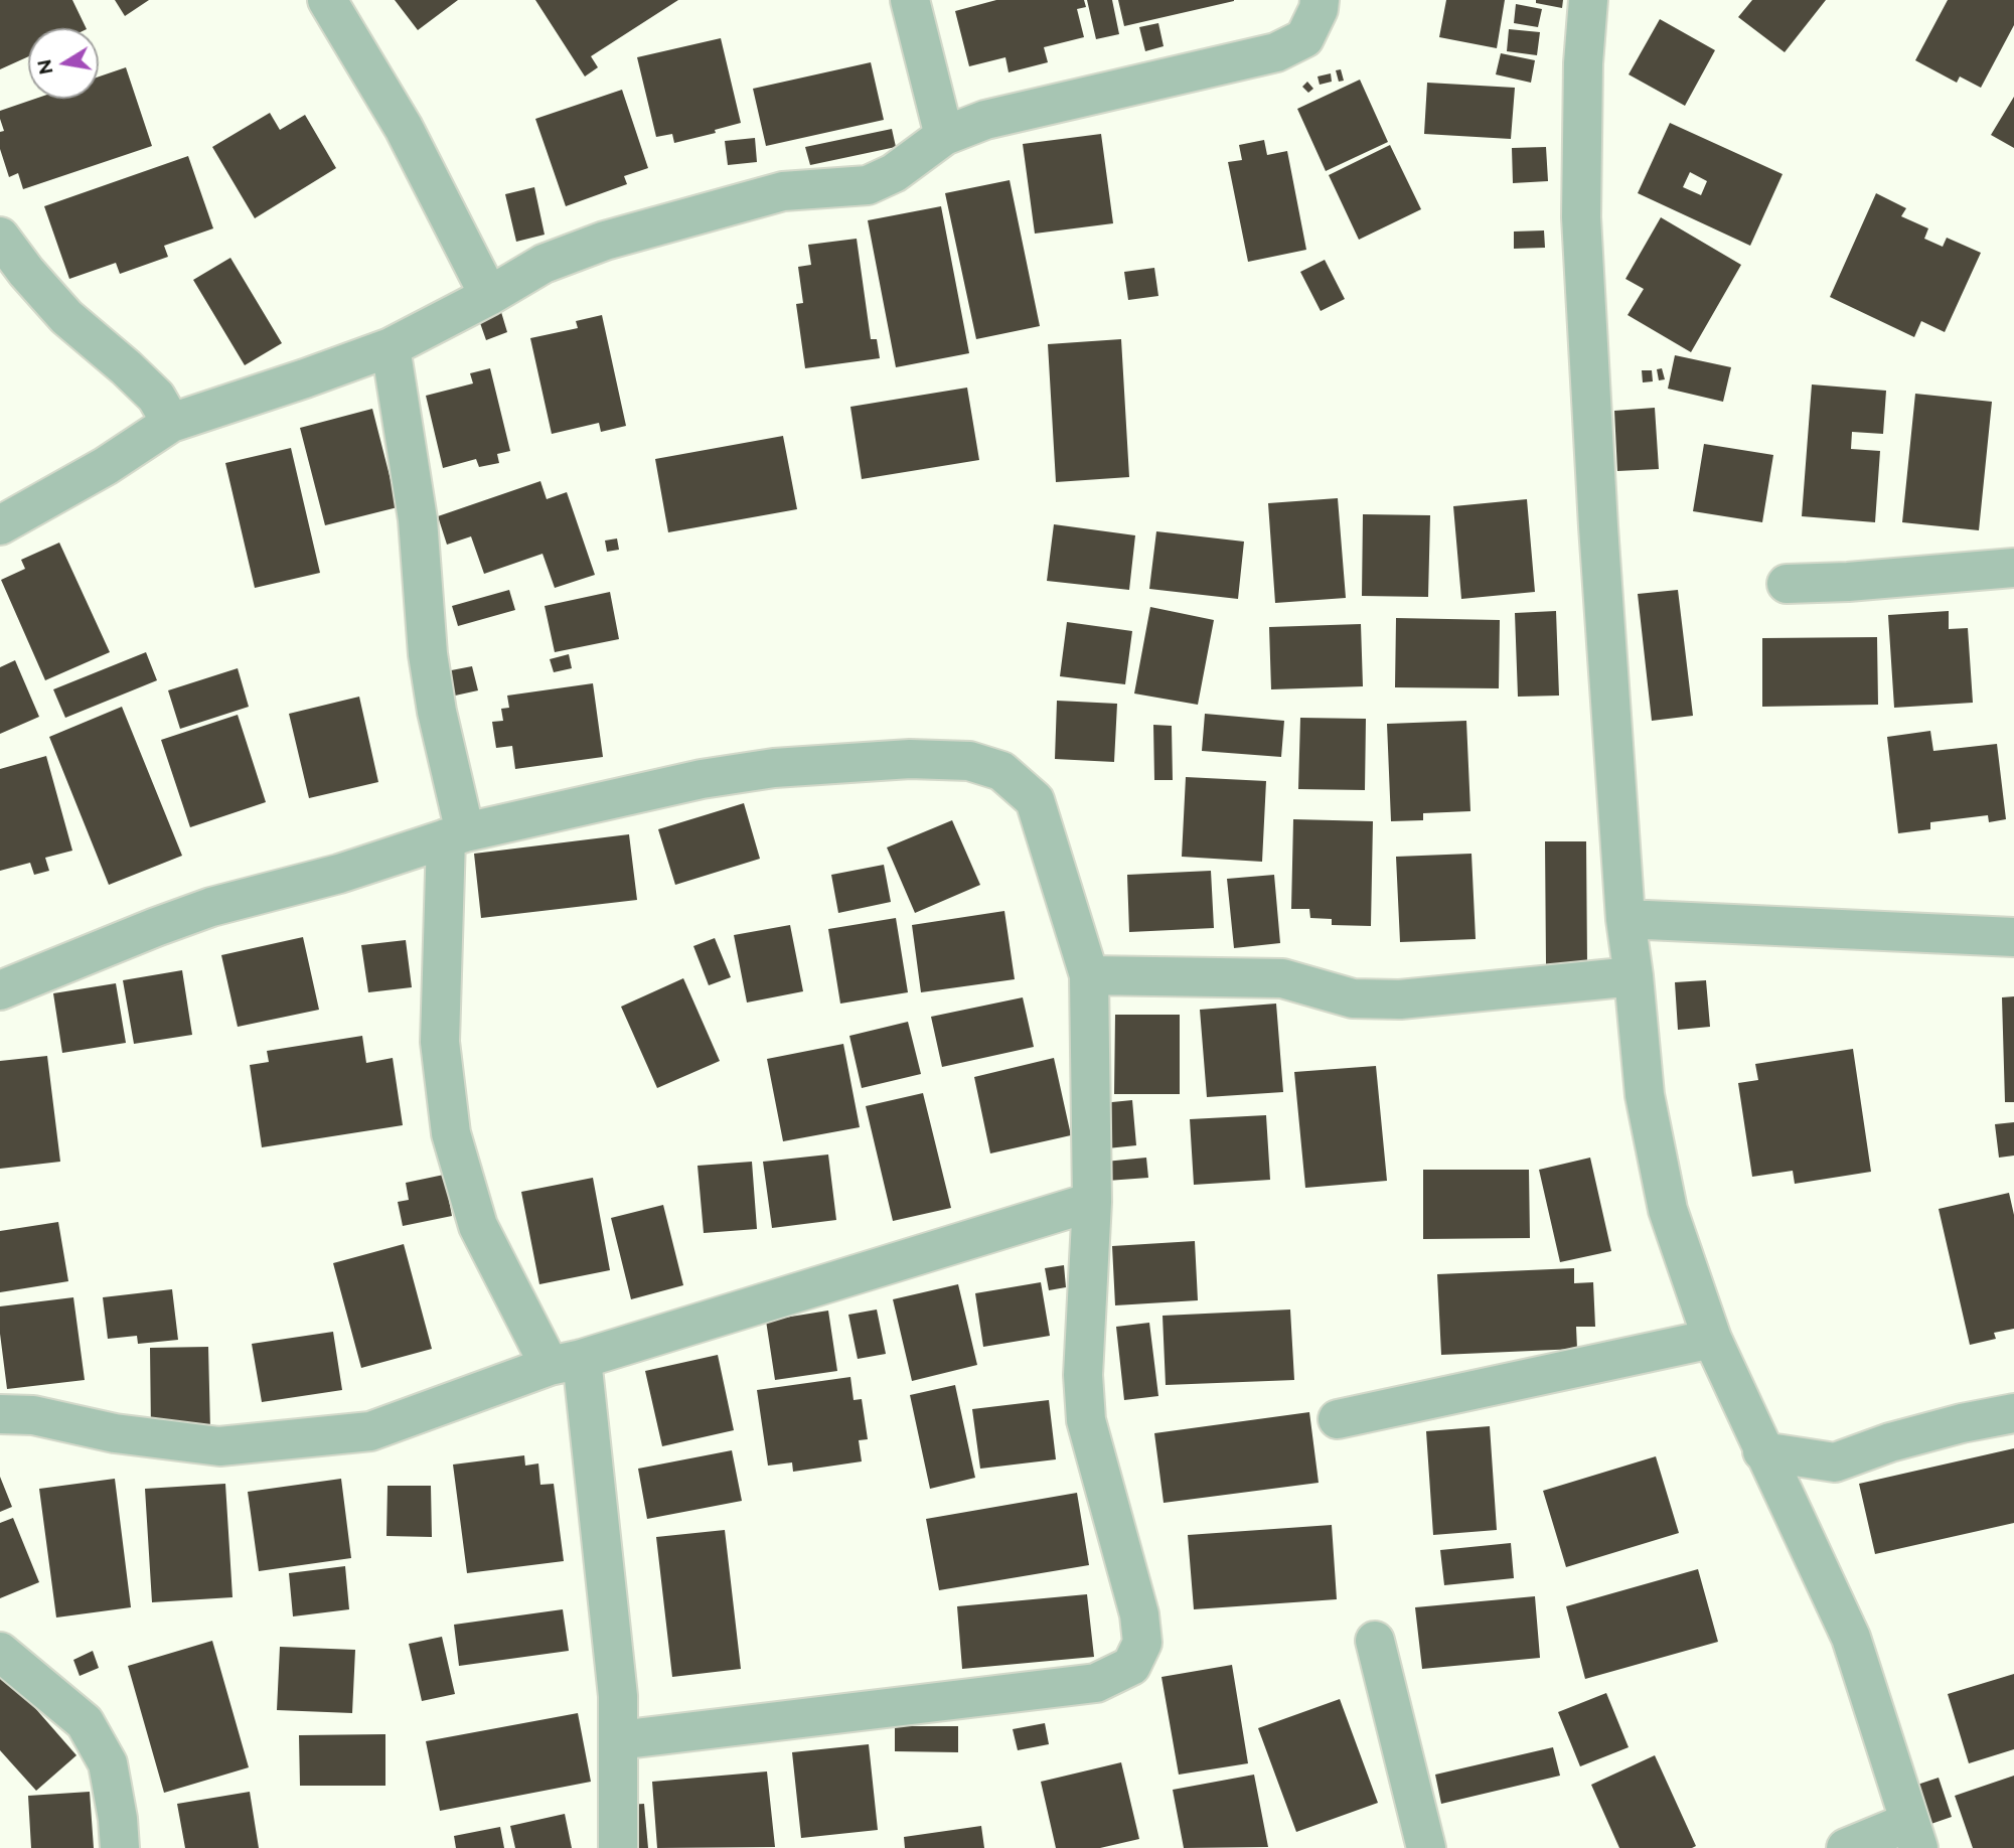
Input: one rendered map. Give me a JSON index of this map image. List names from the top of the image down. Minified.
{"north":"left"}
